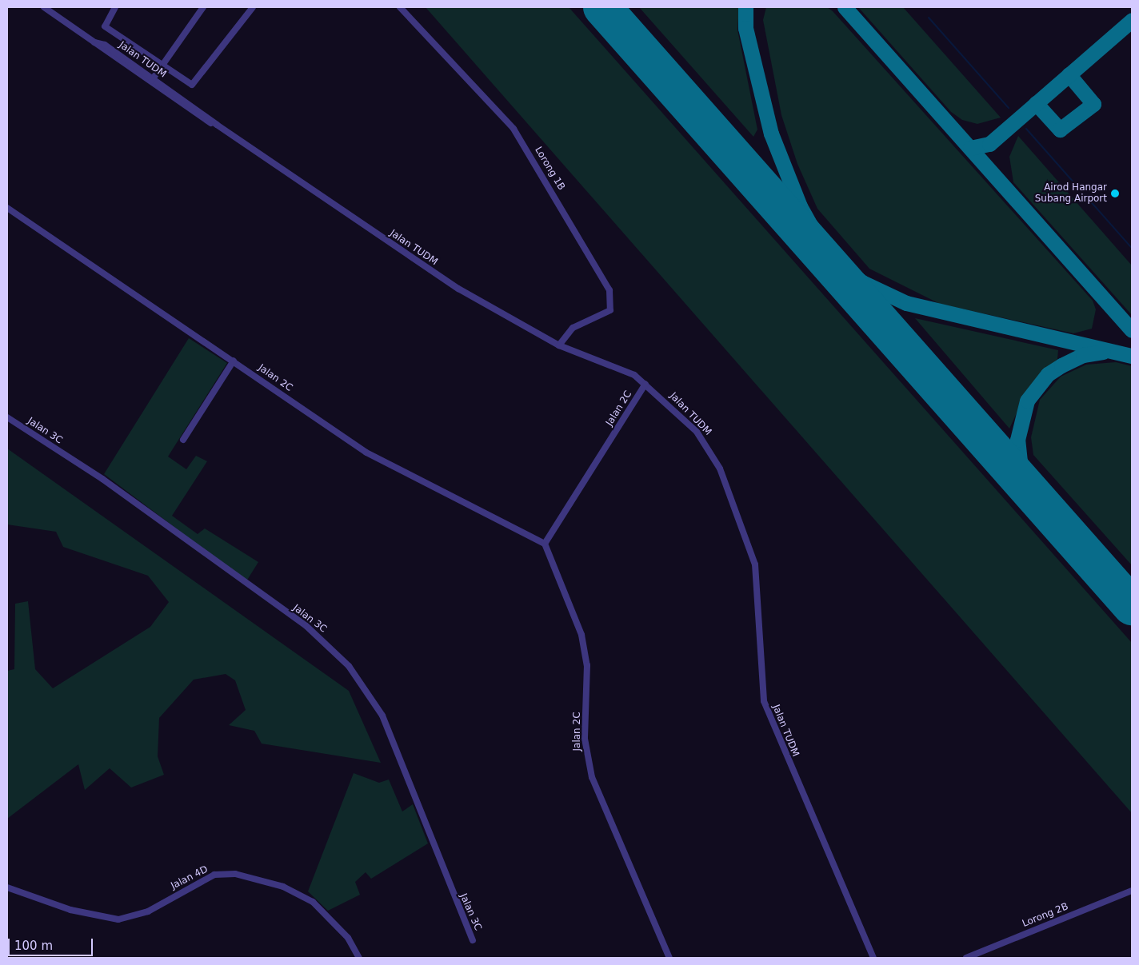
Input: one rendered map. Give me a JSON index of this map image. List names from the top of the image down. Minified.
{"streets":{"street":["Jalan TUDM","Lorong 1B","Jalan 2C","Jalan 3C","Jalan 4D","Lorong 2B"]},"crossings":[["Jalan TUDM","Lorong 1B"],["Jalan TUDM","Jalan 2C"]],"places":["Airod Hangar Subang Airport"],"scale_bar":"100 m"}
